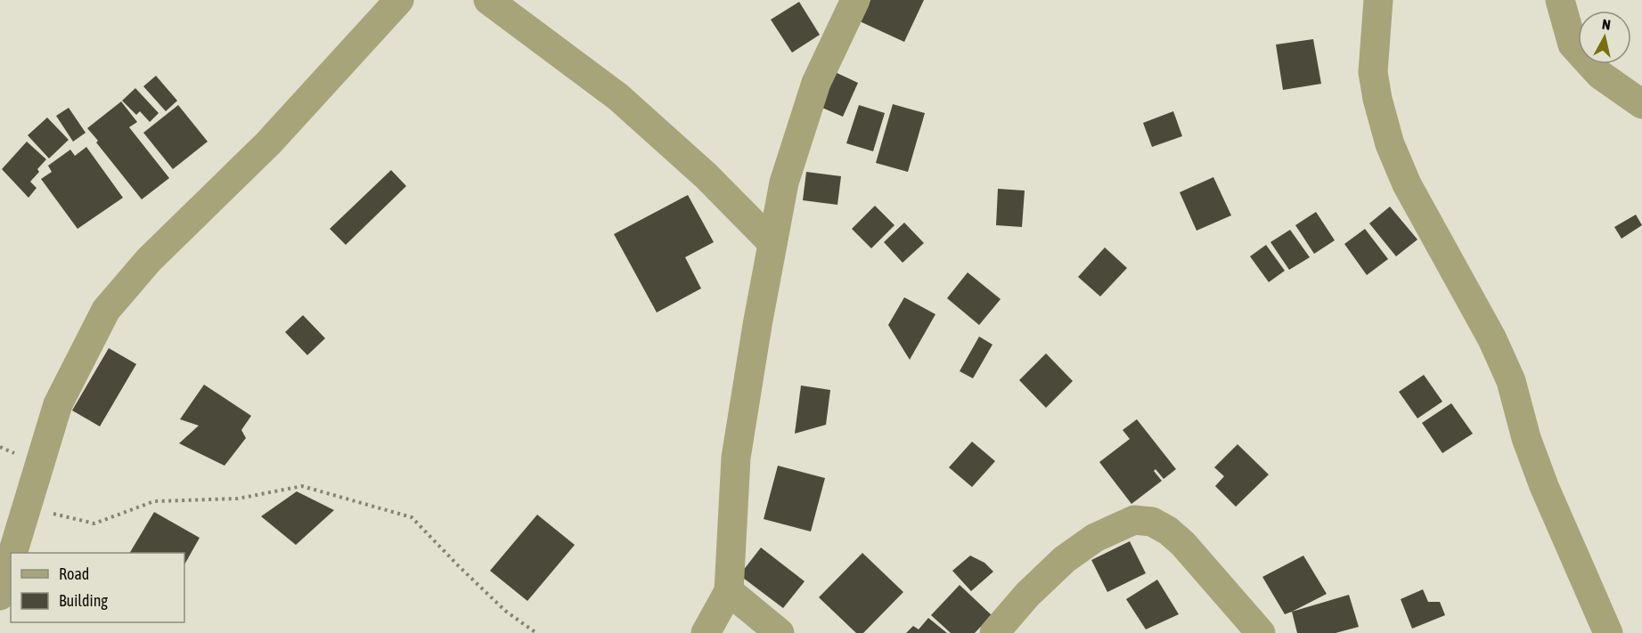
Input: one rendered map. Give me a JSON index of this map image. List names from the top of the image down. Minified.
{"legend":["Road","Building"],"north":"top"}
